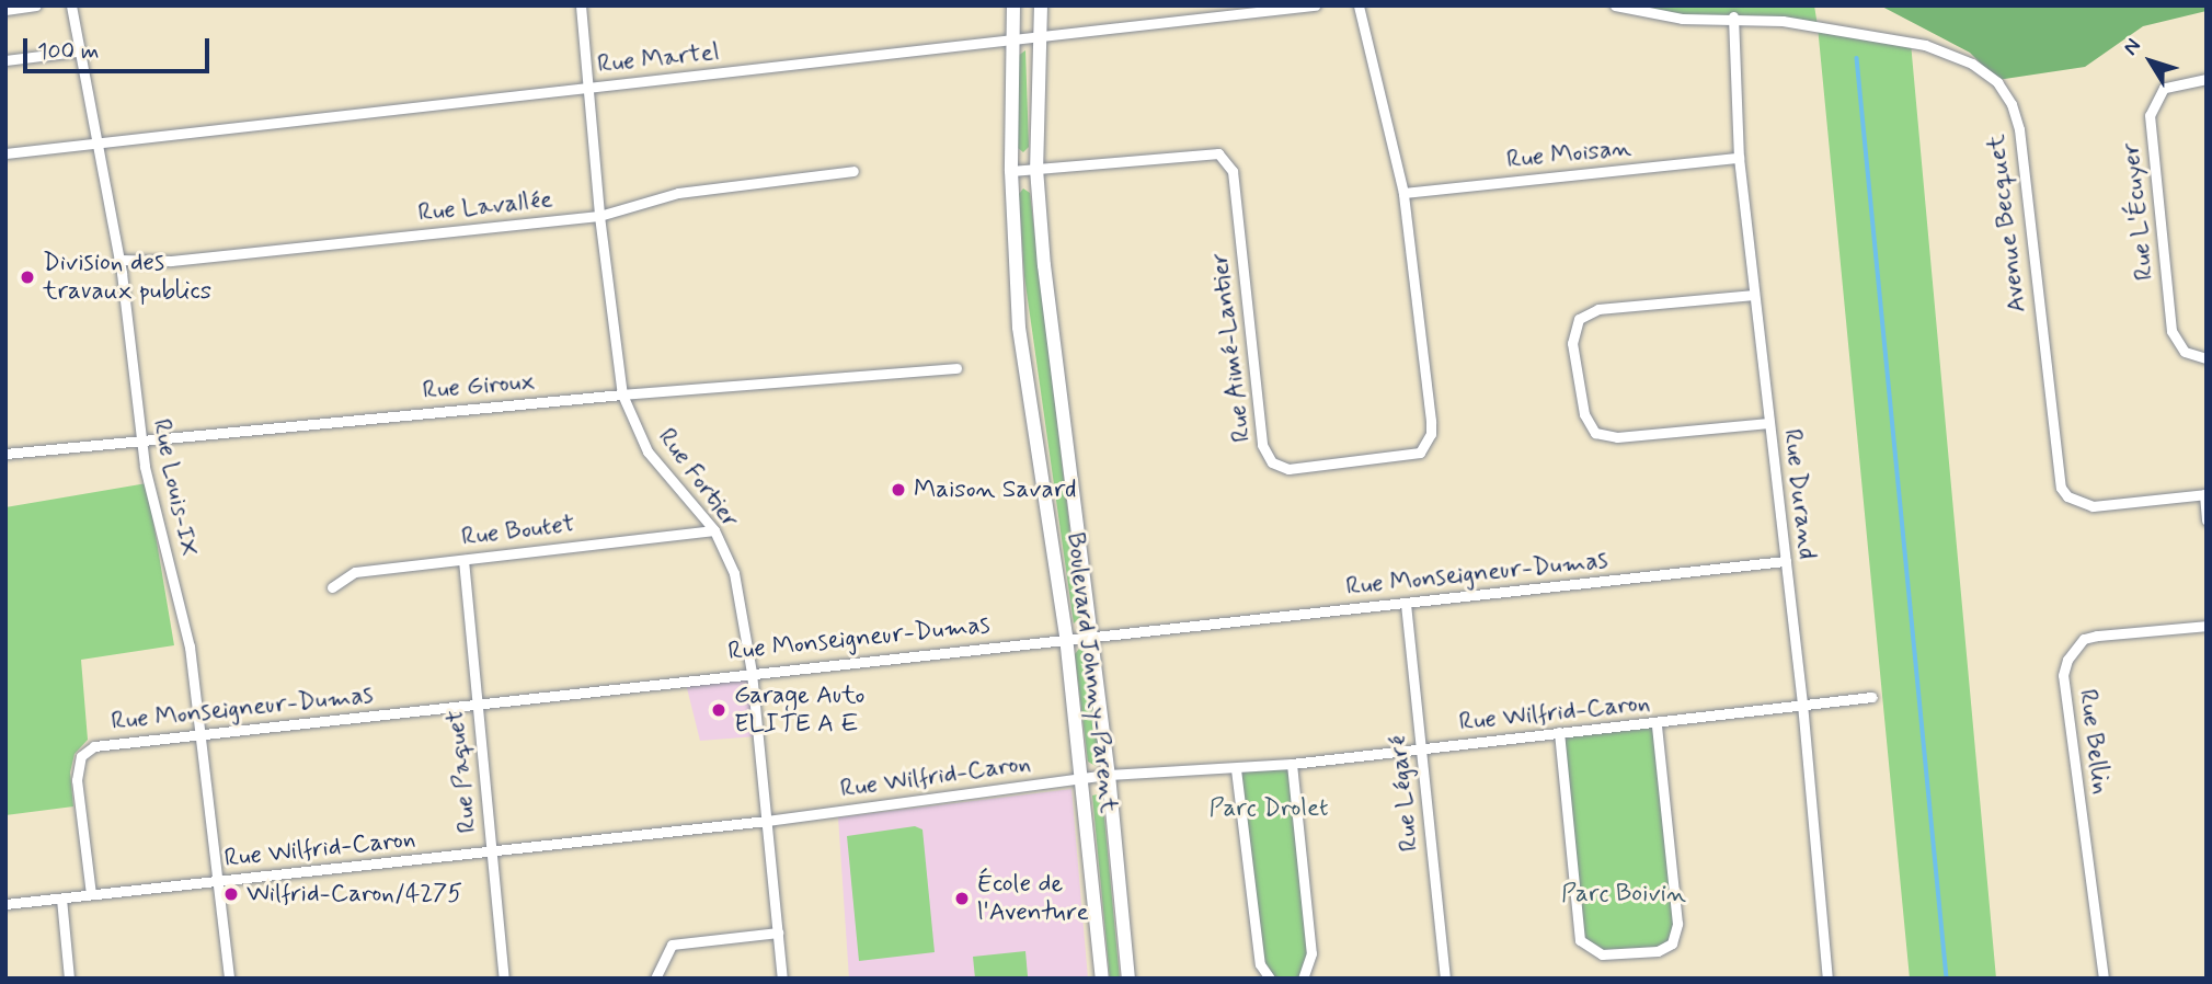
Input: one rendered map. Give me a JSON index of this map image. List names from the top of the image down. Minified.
{"streets":{"street":["Rue Martel","Rue Moisan","Rue Lavallée","Rue L'Écuyer","Avenue Becquet","Rue Aimé-Lantier","Rue Giroux","Rue Fortier","Rue Louis-IX","Rue Durand","Rue Boutet","Rue Monseigneur-Dumas","Boulevard Johnny-Parent","Rue Wilfrid-Caron","Rue Bellin","Rue Paquet","Rue Légaré"]},"crossings":[["Rue Martel","Rue Fortier"],["Rue Martel","Rue Louis-IX"],["Rue Martel","Boulevard Johnny-Parent"],["Rue Moisan","Rue Aimé-Lantier"],["Rue Moisan","Rue Durand"],["Rue Lavallée","Rue Fortier"],["Rue Lavallée","Rue Louis-IX"],["Avenue Becquet","Rue Durand"],["Rue Aimé-Lantier","Boulevard Johnny-Parent"],["Rue Giroux","Rue Fortier"],["Rue Giroux","Rue Louis-IX"],["Rue Fortier","Rue Boutet"],["Rue Fortier","Rue Monseigneur-Dumas"],["Rue Fortier","Rue Wilfrid-Caron"],["Rue Louis-IX","Rue Monseigneur-Dumas"],["Rue Louis-IX","Rue Wilfrid-Caron"],["Rue Durand","Rue Monseigneur-Dumas"],["Rue Durand","Rue Wilfrid-Caron"],["Rue Boutet","Rue Paquet"],["Rue Monseigneur-Dumas","Boulevard Johnny-Parent"],["Rue Monseigneur-Dumas","Rue Wilfrid-Caron"],["Rue Monseigneur-Dumas","Rue Paquet"],["Rue Monseigneur-Dumas","Rue Légaré"],["Boulevard Johnny-Parent","Rue Wilfrid-Caron"],["Rue Wilfrid-Caron","Rue Paquet"],["Rue Wilfrid-Caron","Rue Légaré"]],"parks":["Parc Drolet","Parc Boivin"],"places":["Division des travaux publics","Maison Savard","Garage Auto ELITE A E","Wilfrid-Caron/4275","École de l'Aventure"],"scale_bar":"100 m","north":"top left"}
